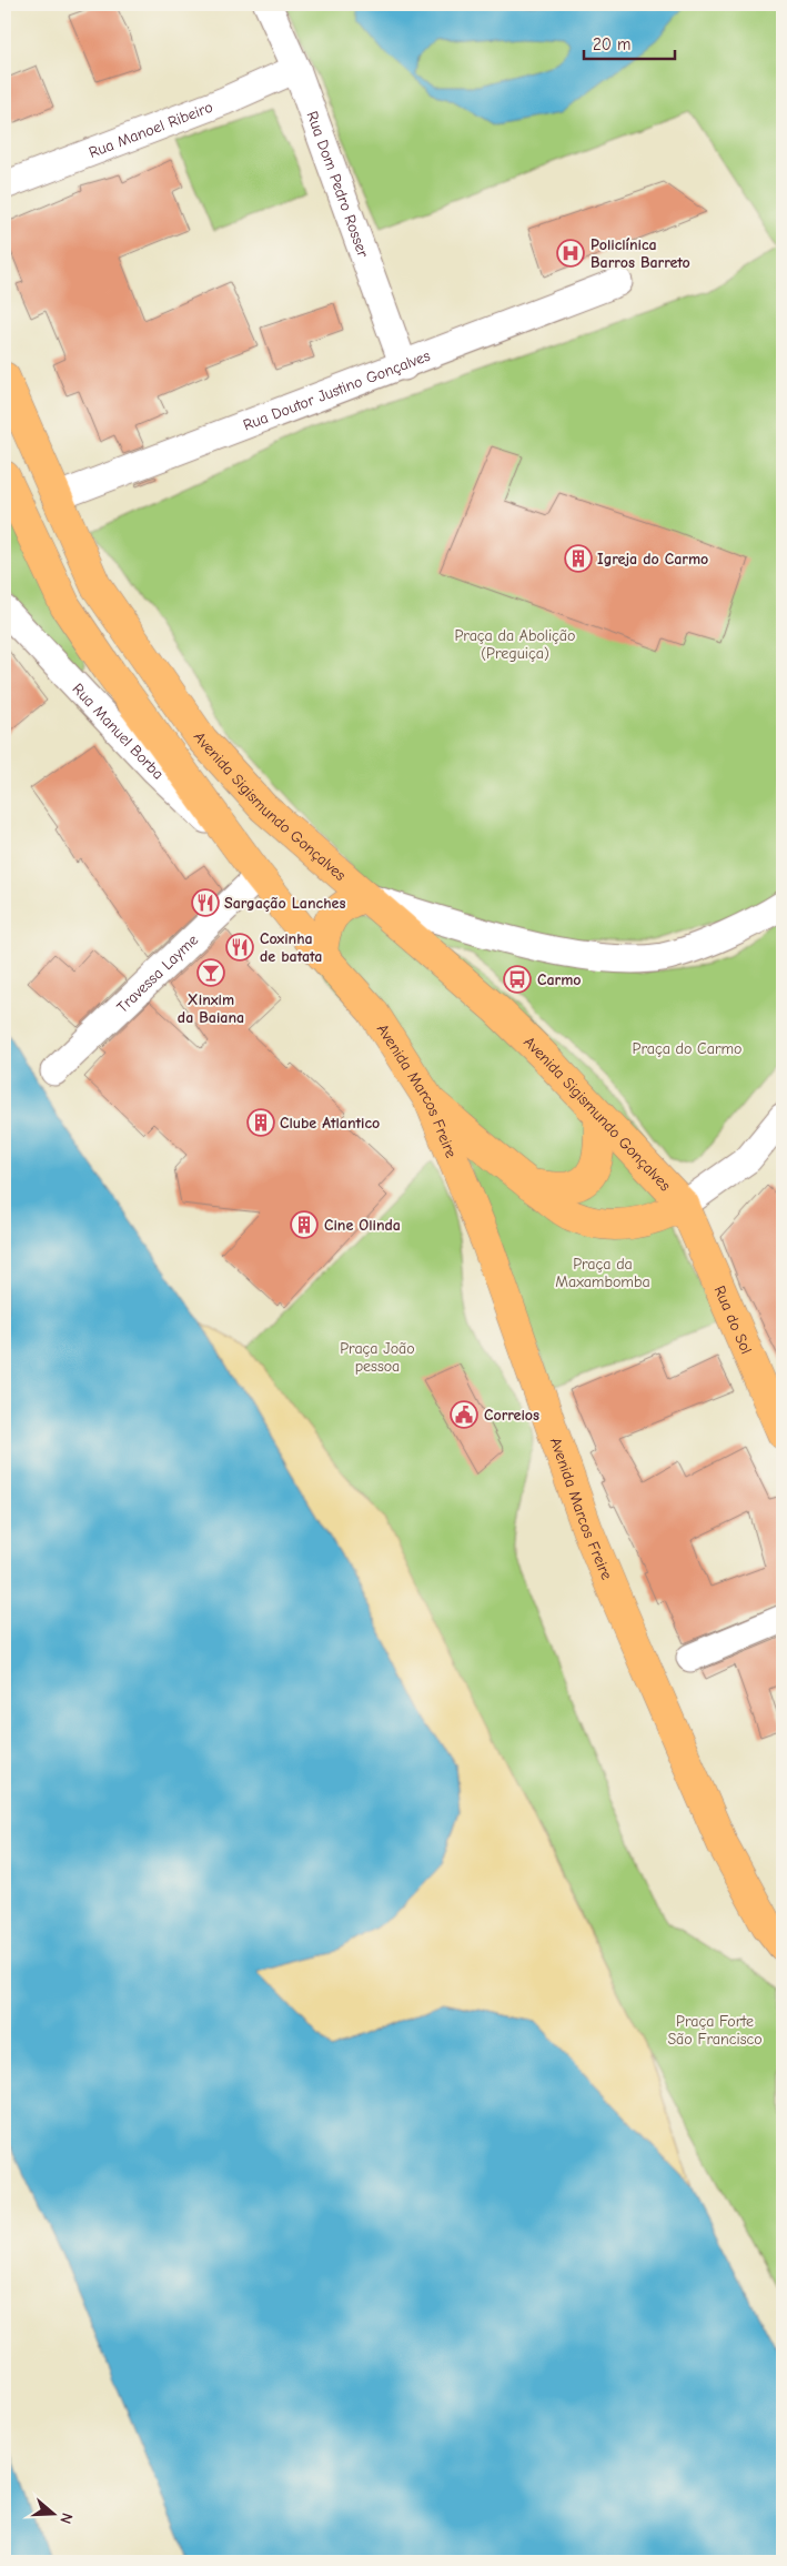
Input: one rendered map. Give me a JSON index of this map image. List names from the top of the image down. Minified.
{"streets":{"main road":["Avenida Sigismundo Gonçalves","Avenida Marcos Freire","Rua do Sol"],"street":["Rua Manoel Ribeiro","Rua Dom Pedro Rosser","Rua Doutor Justino Gonçalves","Rua Manuel Borba","Travessa Layme"]},"crossings":[["Rua Manoel Ribeiro","Rua Dom Pedro Rosser"],["Rua Dom Pedro Rosser","Rua Doutor Justino Gonçalves"],["Rua Doutor Justino Gonçalves","Avenida Sigismundo Gonçalves"],["Avenida Sigismundo Gonçalves","Rua do Sol"]],"parks":["Praça da Abolição (Preguiça)","Praça do Carmo","Praça da Maxambomba","Praça João pessoa","Praça Forte São Francisco"],"places":{"hospital":["Policlínica Barros Barreto"],"building":["Igreja do Carmo","Clube Atlantico","Cine Olinda"],"restaurant":["Sargação Lanches","Coxinha de batata"],"bar":["Xinxim da Baiana"],"bus stop":["Carmo"],"public building":["Correios"]},"scale_bar":"20 m","north":"right"}
